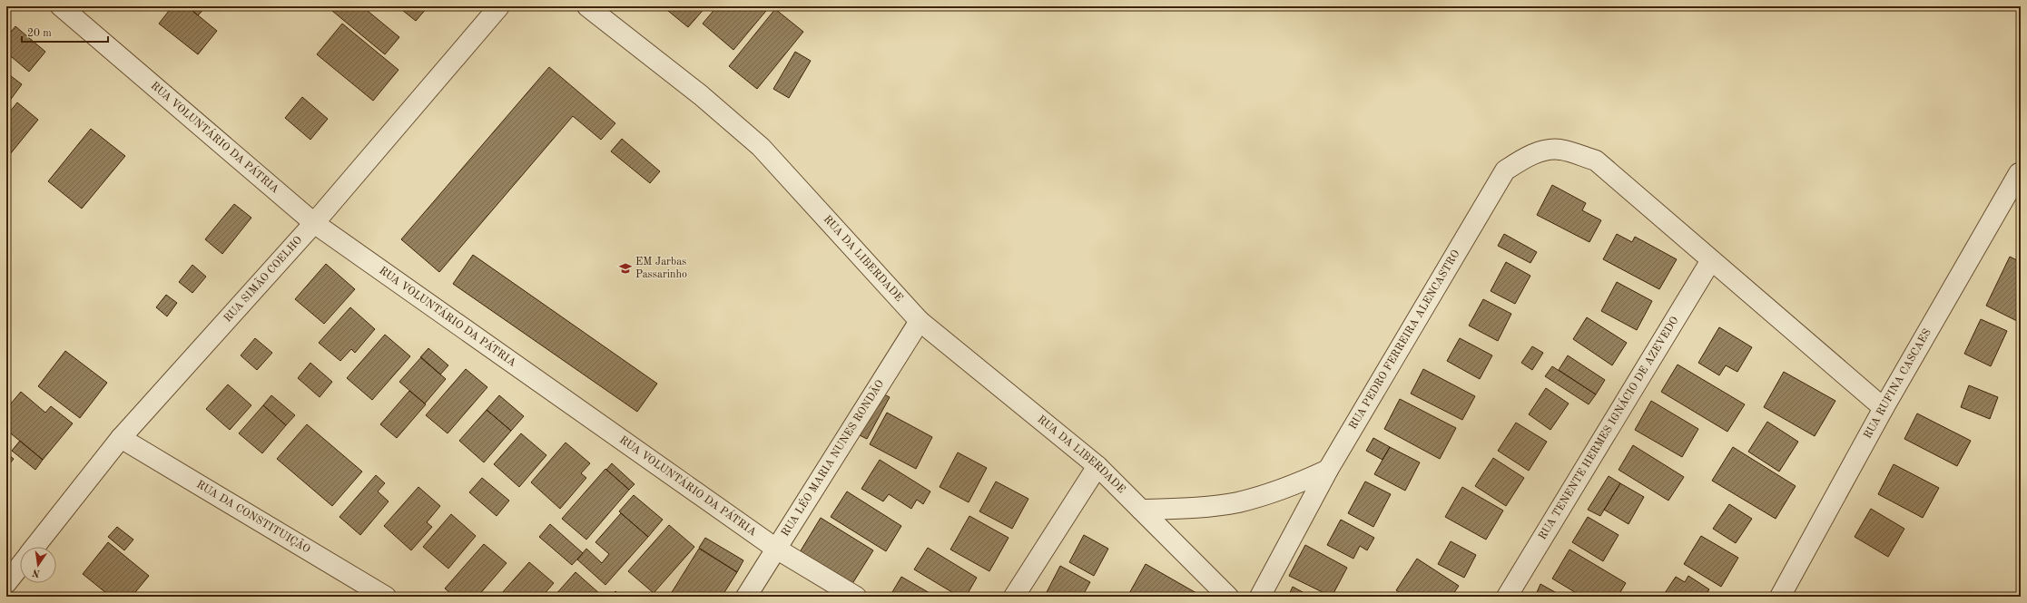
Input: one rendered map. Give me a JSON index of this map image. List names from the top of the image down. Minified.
{"streets":{"street":["RUA VOLUNTÁRIO DA PÁTRIA","RUA DA LIBERDADE","RUA SIMÃO COELHO","RUA PEDRO FERREIRA ALENCASTRO","RUA RUFINA CASCAES","RUA TENENTE HERMES IGNÁCIO DE AZEVEDO","RUA LÉO MARIA NUNES RONDÃO","RUA DA CONSTITUIÇÃO"]},"crossings":[["RUA VOLUNTÁRIO DA PÁTRIA","RUA SIMÃO COELHO"],["RUA VOLUNTÁRIO DA PÁTRIA","RUA LÉO MARIA NUNES RONDÃO"],["RUA DA LIBERDADE","RUA LÉO MARIA NUNES RONDÃO"],["RUA SIMÃO COELHO","RUA DA CONSTITUIÇÃO"],["RUA PEDRO FERREIRA ALENCASTRO","RUA TENENTE HERMES IGNÁCIO DE AZEVEDO"]],"places":{"school or university":["EM Jarbas Passarinho"]},"scale_bar":"20 m","north":"bottom"}
